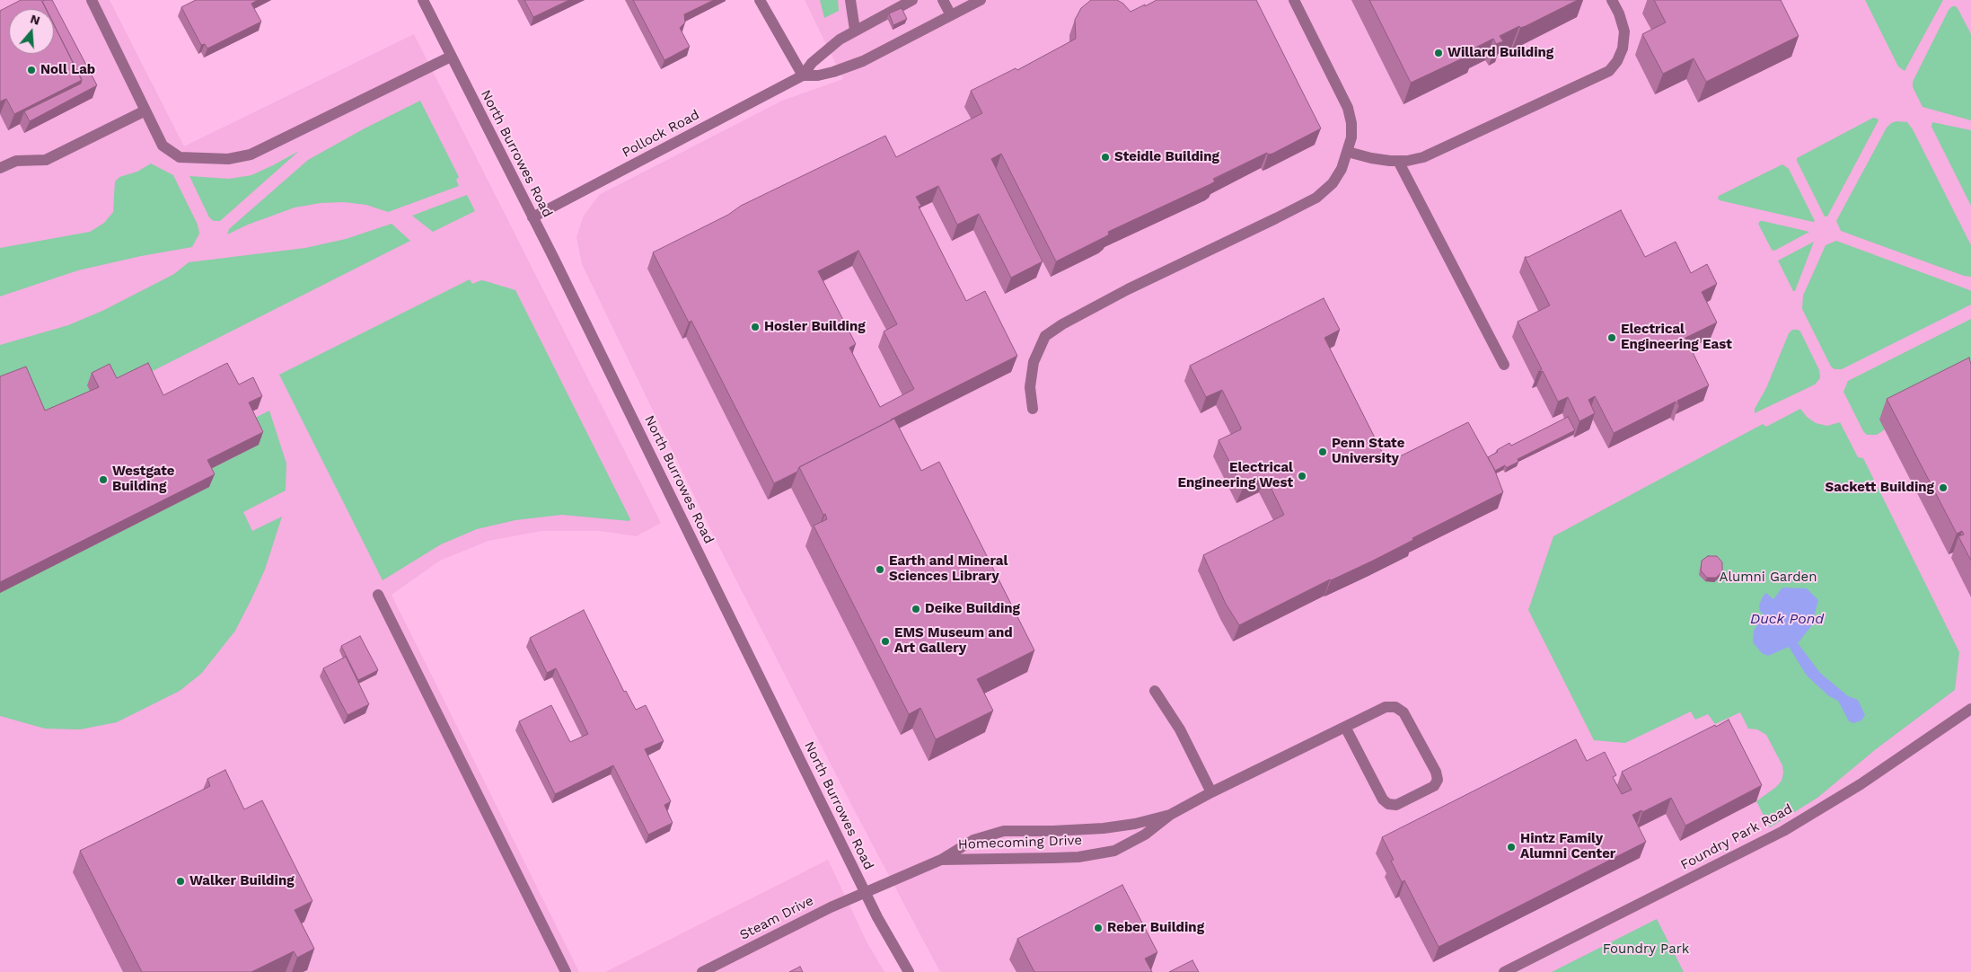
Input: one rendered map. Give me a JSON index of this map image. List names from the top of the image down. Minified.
{"streets":{"street":["Pollock Road","North Burrowes Road","Foundry Park Road","Homecoming Drive","Steam Drive"]},"crossings":[["Pollock Road","North Burrowes Road"],["North Burrowes Road","Homecoming Drive"],["North Burrowes Road","Steam Drive"],["Homecoming Drive","Steam Drive"]],"water":["Duck Pond"],"parks":["Alumni Garden","Foundry Park"],"places":["Willard Building","Noll Lab","Steidle Building","Hosler Building","Electrical Engineering East","Penn State University","Electrical Engineering West","Westgate Building","Sackett Building","Earth and Mineral Sciences Library","Deike Building","EMS Museum and Art Gallery","Hintz Family Alumni Center","Walker Building","Reber Building"],"north":"top"}
